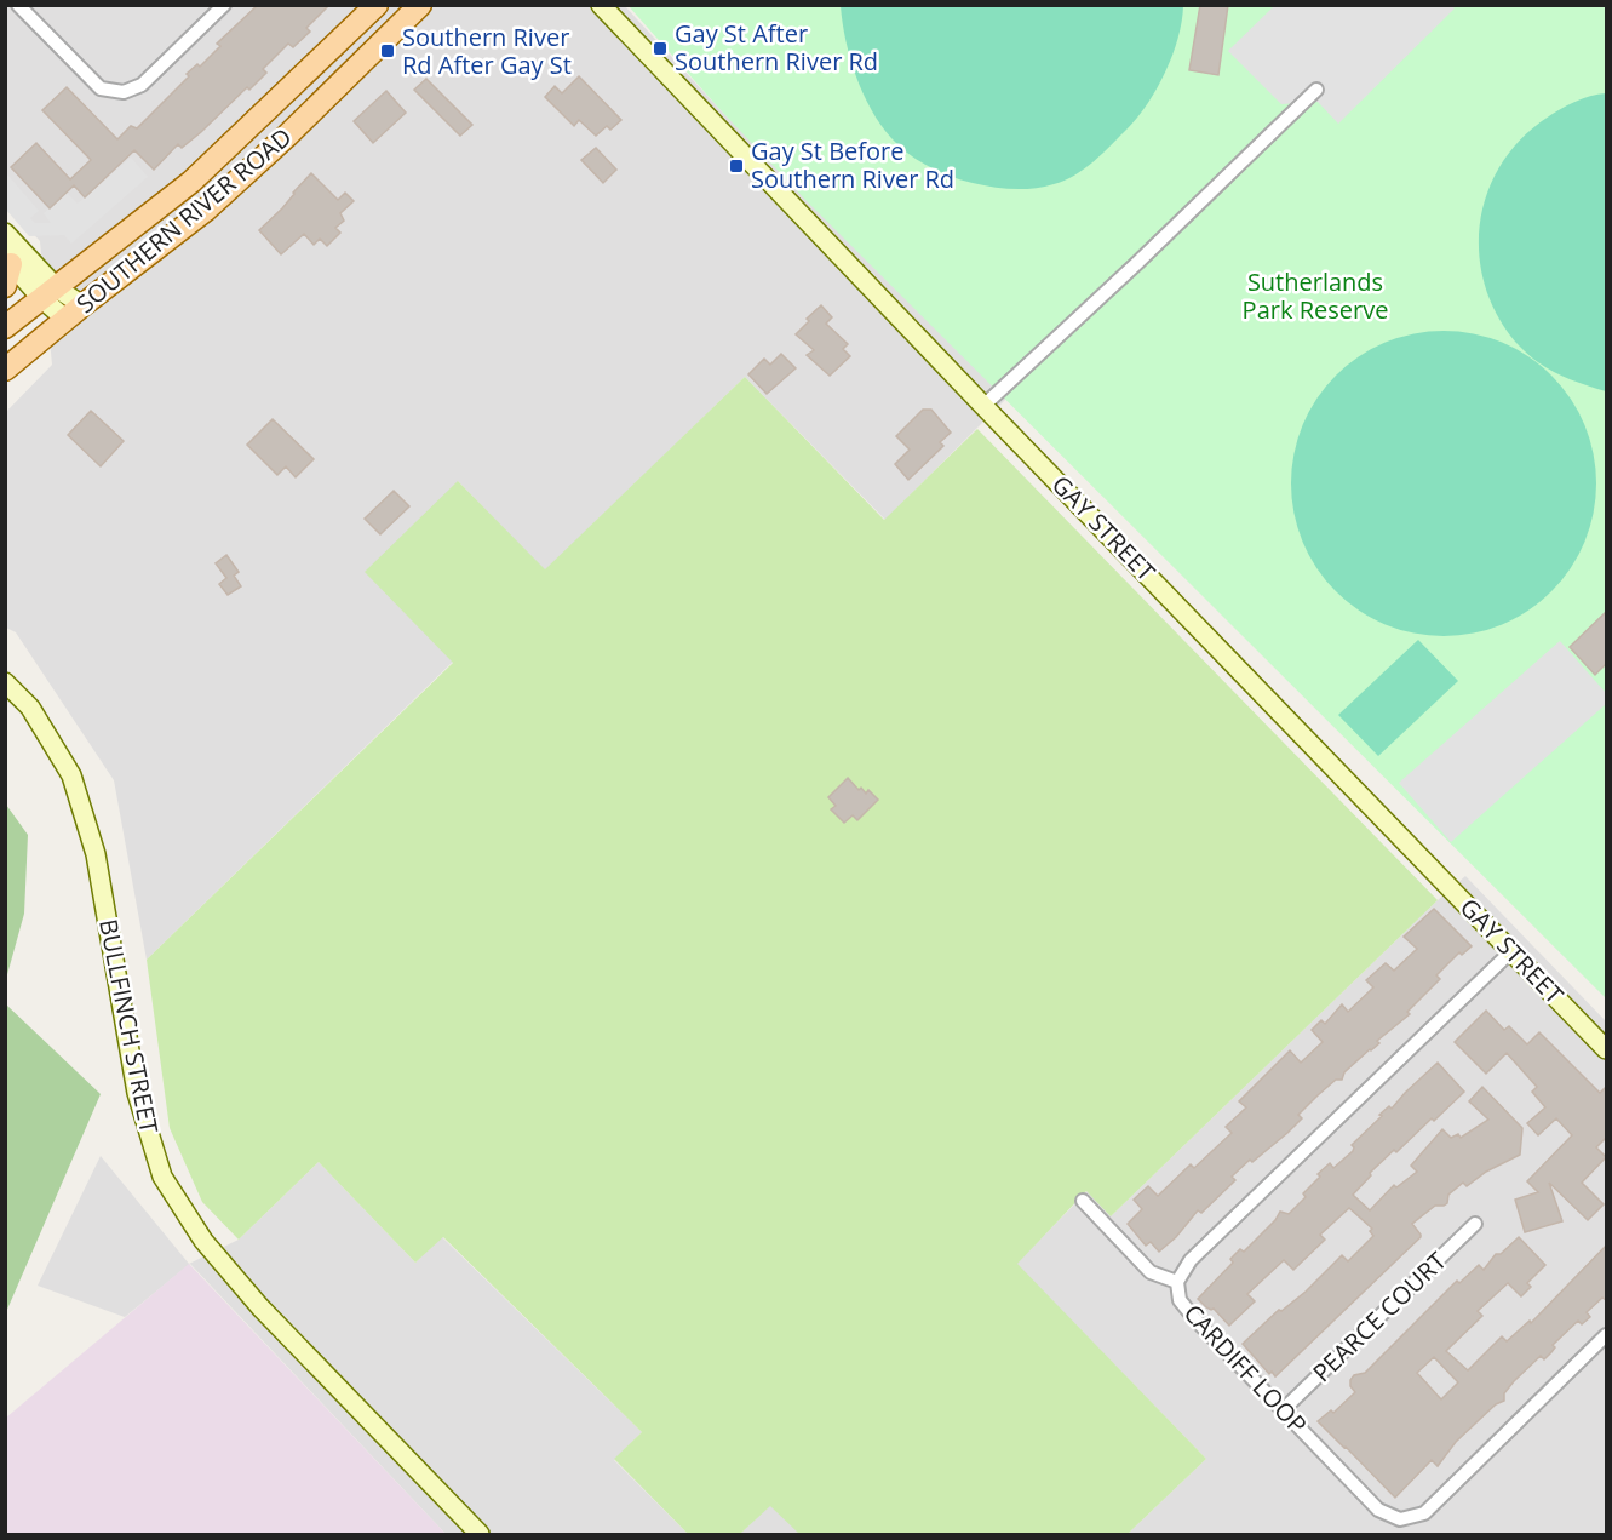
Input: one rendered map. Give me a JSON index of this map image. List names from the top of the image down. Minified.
{"streets":{"main road":["SOUTHERN RIVER ROAD","GAY STREET","BULLFINCH STREET"],"street":["PEARCE COURT","CARDIFF LOOP"]},"crossings":[["GAY STREET","CARDIFF LOOP"],["PEARCE COURT","CARDIFF LOOP"]],"parks":["Sutherlands Park Reserve"],"places":{"transit":["Gay St After Southern River Rd","Southern River Rd After Gay St","Gay St Before Southern River Rd"]}}
